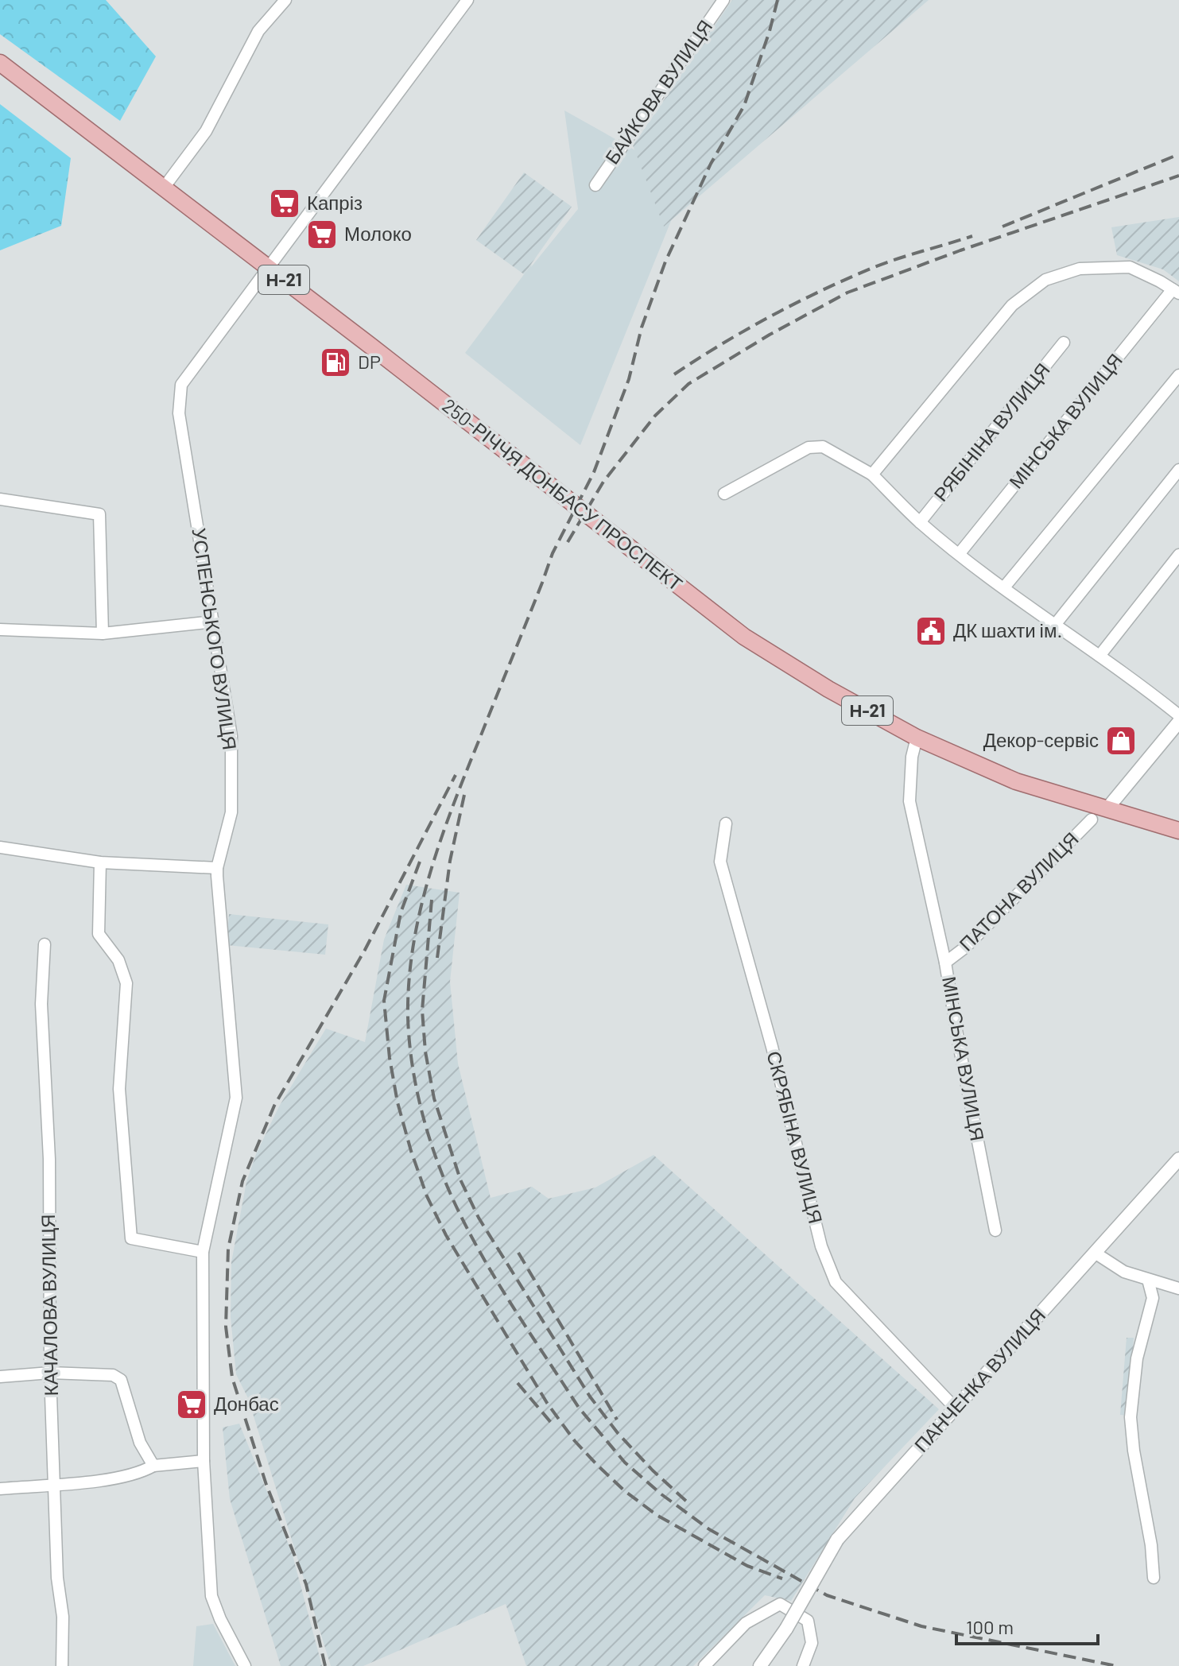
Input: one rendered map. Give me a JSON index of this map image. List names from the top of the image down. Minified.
{"streets":{"main road":["Н-21","250-РІЧЧЯ ДОНБАСУ ПРОСПЕКТ"],"street":["БАЙКОВА ВУЛИЦЯ","МІНСЬКА ВУЛИЦЯ","РЯБІНІНА ВУЛИЦЯ","УСПЕНСЬКОГО ВУЛИЦЯ","ПАТОНА ВУЛИЦЯ","СКРЯБІНА ВУЛИЦЯ","КАЧАЛОВА ВУЛИЦЯ","ПАНЧЕНКА ВУЛИЦЯ"]},"crossings":[["МІНСЬКА ВУЛИЦЯ","250-РІЧЧЯ ДОНБАСУ ПРОСПЕКТ"],["МІНСЬКА ВУЛИЦЯ","ПАТОНА ВУЛИЦЯ"],["250-РІЧЧЯ ДОНБАСУ ПРОСПЕКТ","УСПЕНСЬКОГО ВУЛИЦЯ"],["СКРЯБІНА ВУЛИЦЯ","ПАНЧЕНКА ВУЛИЦЯ"]],"places":{"supermarket":["Капріз","Молоко","Донбас"],"fuel station":["DP"],"public building":["ДК шахти ім."],"shop":["Декор-сервіс"]},"scale_bar":"100 m"}
